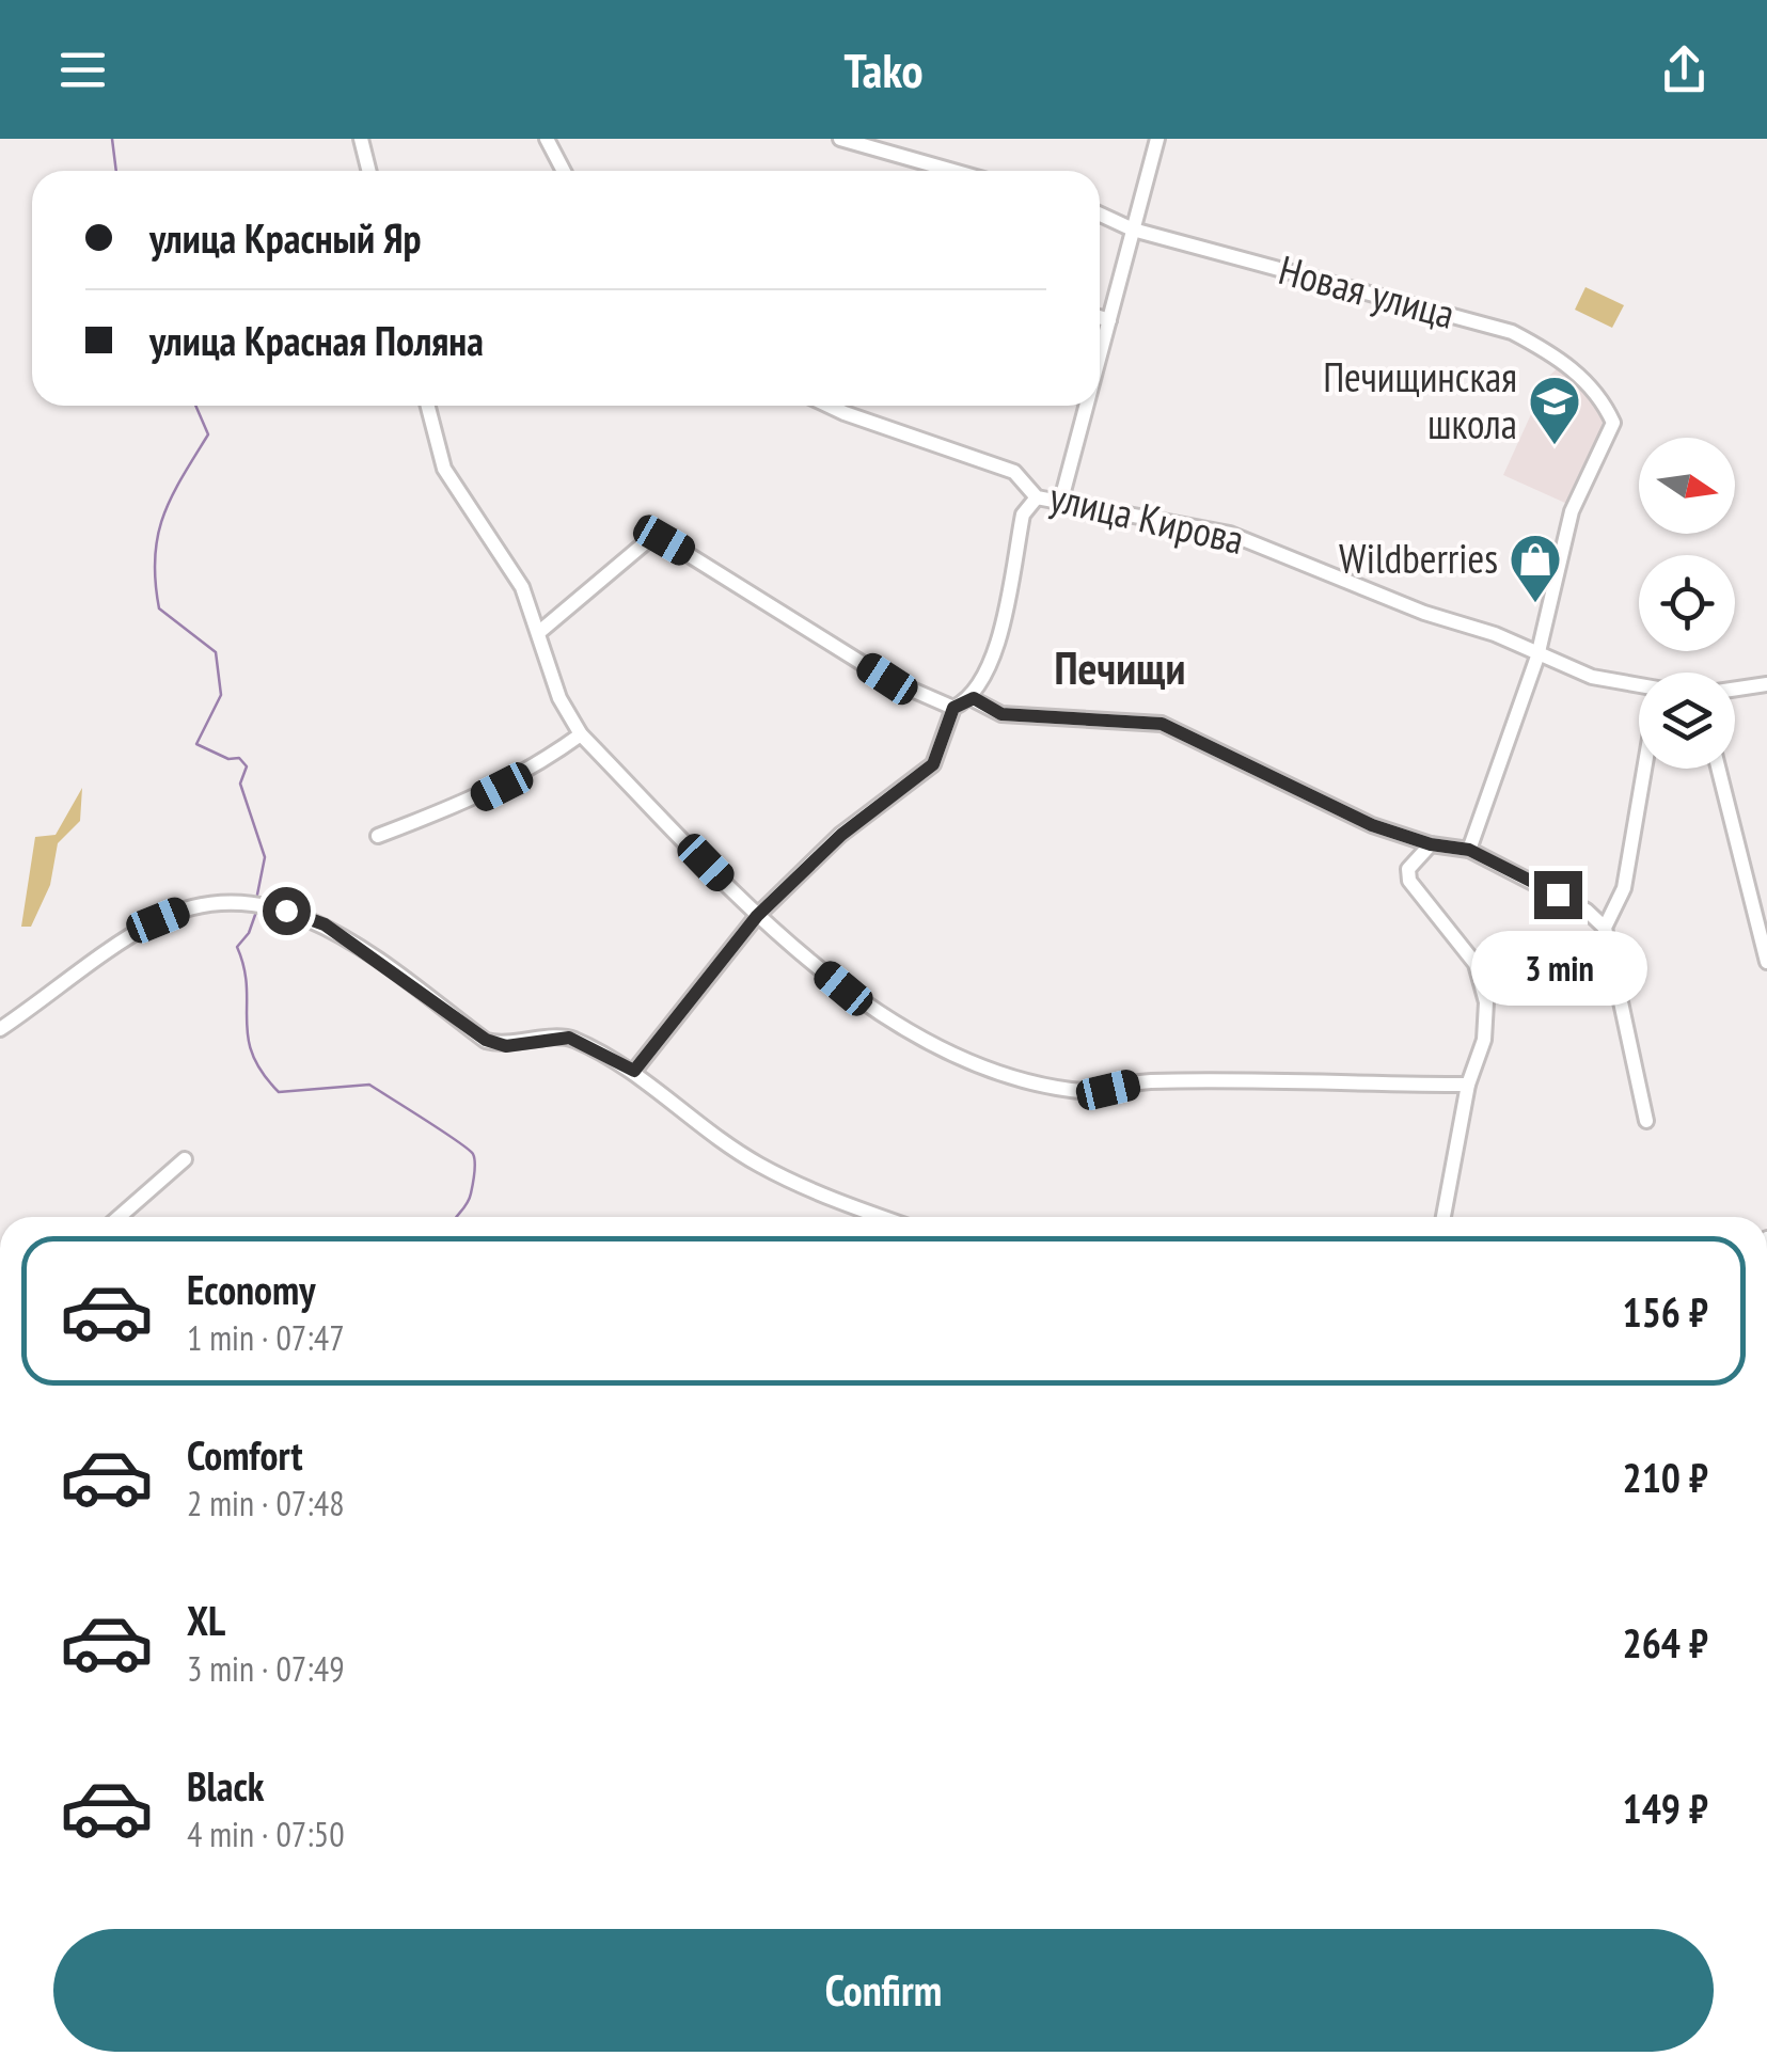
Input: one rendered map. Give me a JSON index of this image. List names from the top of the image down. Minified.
{"streets":{"street":["Новая улица","улица Кирова"]},"crossings":[["Новая улица","улица Кирова"]],"districts":["Печищи"],"places":{"school or university":["Печищинская школа"],"shop":["Wildberries"]},"north":"right","page":{"header":"Tako","banner":["улица Красный Яр","улица Красная Поляна"],"bubble":"3 min","list":[{"name":"Economy","note":"1 min · 07:47","value":"156 ₽"},{"name":"Comfort","note":"2 min · 07:48","value":"210 ₽"},{"name":"XL","note":"3 min · 07:49","value":"264 ₽"},{"name":"Black","note":"4 min · 07:50","value":"149 ₽"}],"buttons":"Confirm"}}
